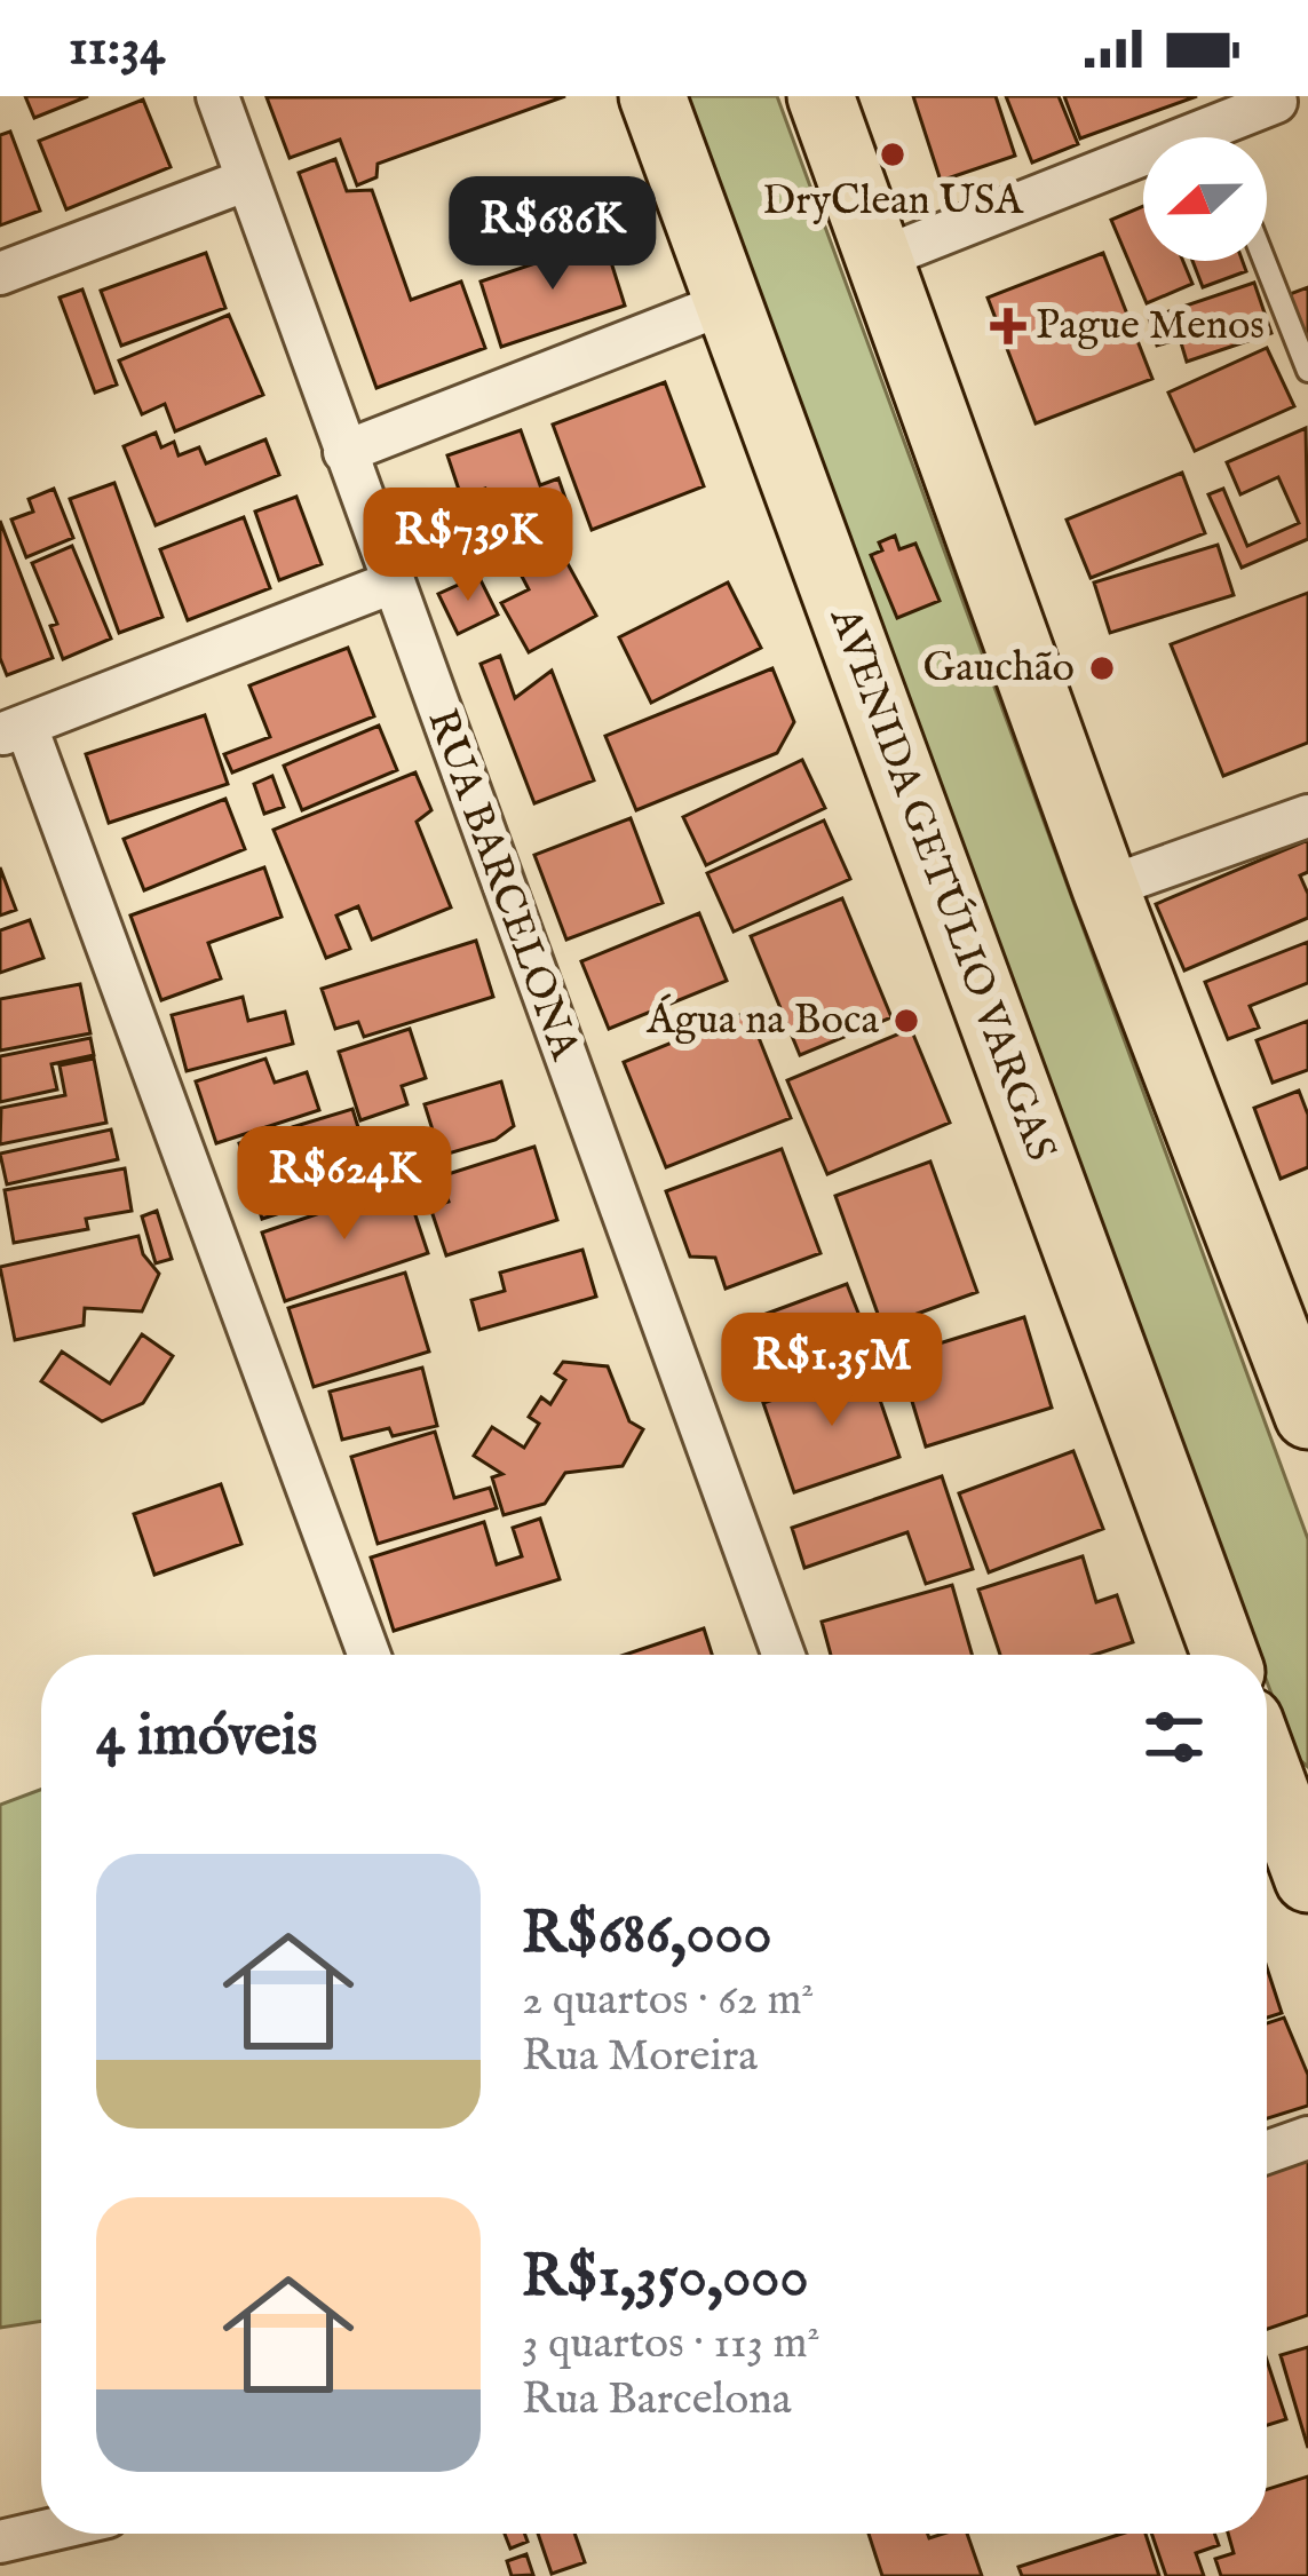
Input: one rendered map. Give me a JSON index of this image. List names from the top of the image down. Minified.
{"streets":{"main road":["AVENIDA GETÚLIO VARGAS"],"street":["RUA BARCELONA"]},"places":{"other":["DryClean USA","Gauchão","Água na Boca"],"health":["Pague Menos"]},"north":"left","page":{"status":"11:34","price":["R$686K","R$739K","R$624K","R$1.35M"],"heading":"4 imóveis","list":[{"name":"R$686,000","note":"2 quartos · 62 m² · Rua Moreira"},{"name":"R$1,350,000","note":"3 quartos · 113 m² · Rua Barcelona"}]}}
